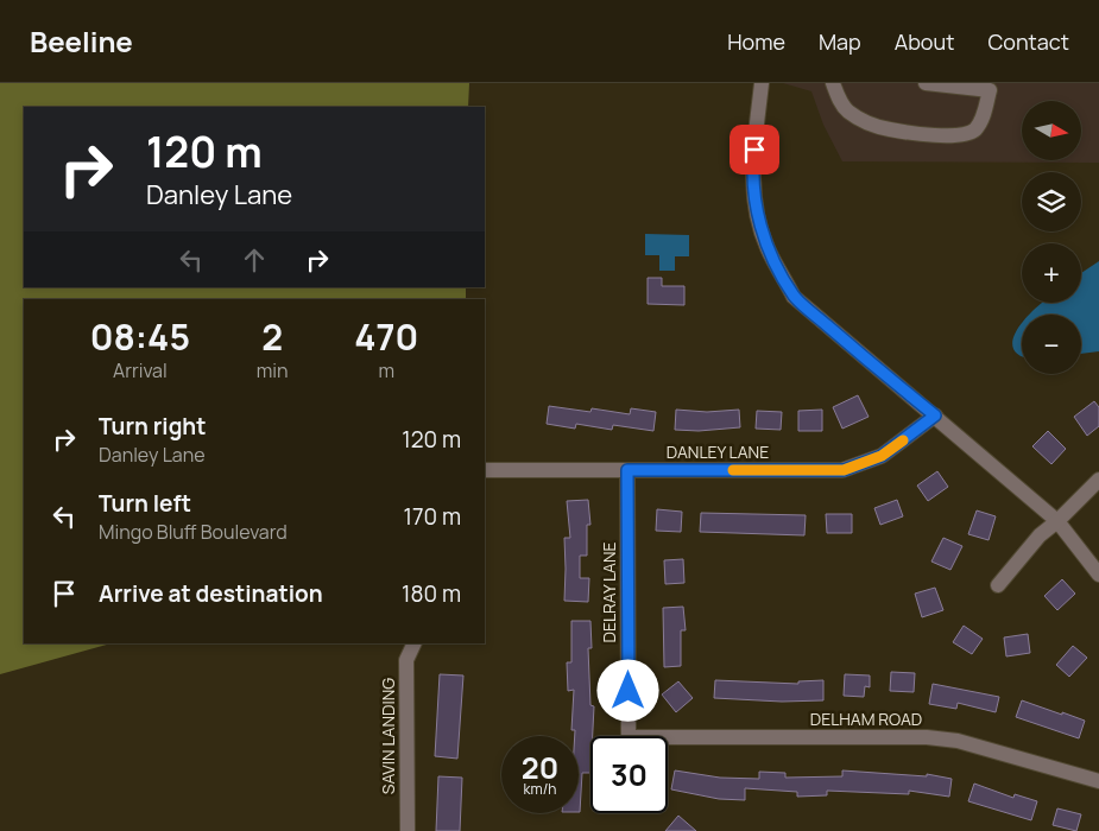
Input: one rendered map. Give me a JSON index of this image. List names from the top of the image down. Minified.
{"streets":{"street":["DANLEY LANE","DELRAY LANE","DELHAM ROAD","SAVIN LANDING"]},"crossings":[["DANLEY LANE","DELRAY LANE"]],"north":"right","page":{"header":"Beeline","nav":["Home","Map","About","Contact"],"map_buttons":["+","−"],"turn":["120 m","Danley Lane"],"eta":["08:45","Arrival","2","min","470","m"],"list":[{"name":"Turn right","note":"Danley Lane","value":"120 m"},{"name":"Turn left","note":"Mingo Bluff Boulevard","value":"170 m"},{"name":"Arrive at destination","value":"180 m"}],"speed":"20 km/h","limit":"30"}}
